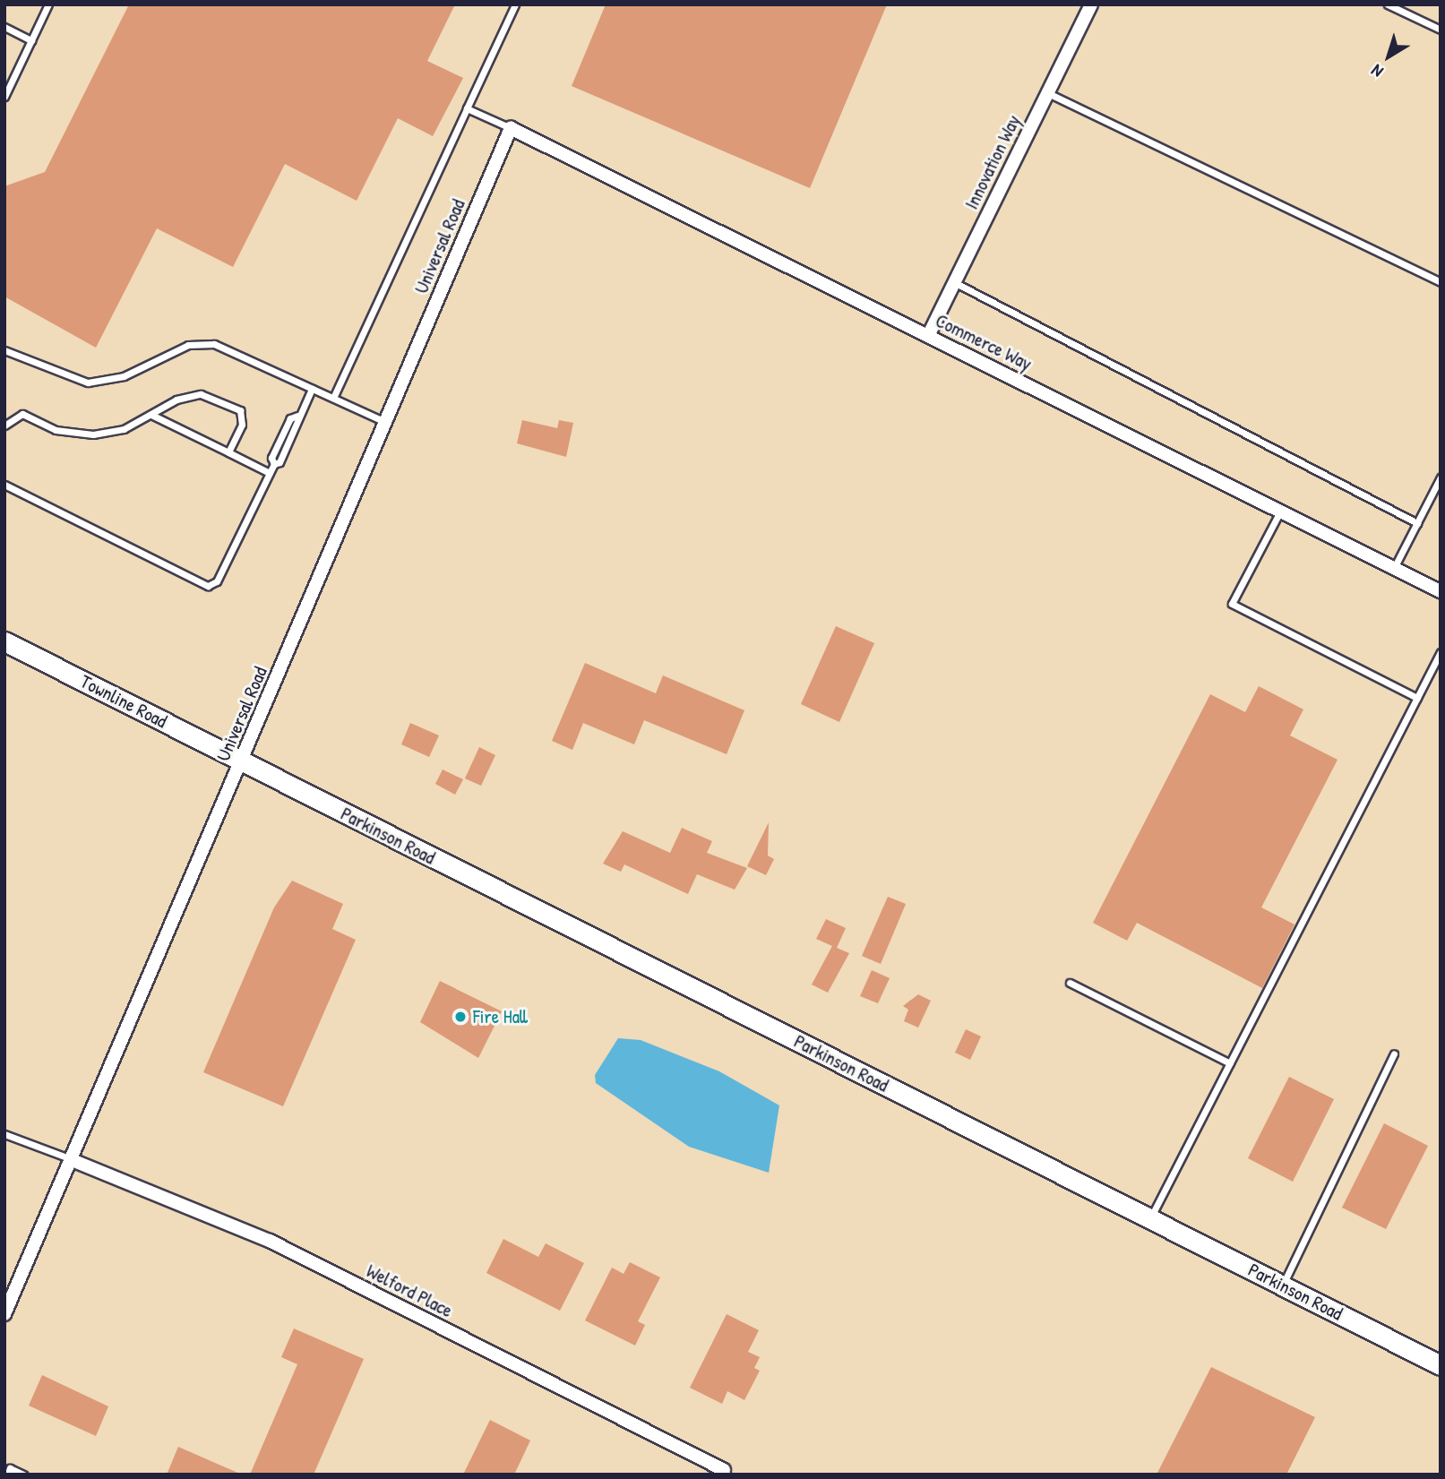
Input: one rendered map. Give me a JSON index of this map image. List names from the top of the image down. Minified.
{"streets":{"main road":["Townline Road","Parkinson Road"],"street":["Innovation Way","Universal Road","Commerce Way","Welford Place"]},"crossings":[["Innovation Way","Commerce Way"],["Universal Road","Commerce Way"],["Universal Road","Townline Road"],["Universal Road","Parkinson Road"],["Universal Road","Welford Place"],["Townline Road","Parkinson Road"]],"places":["Fire Hall"],"north":"bottom left"}
